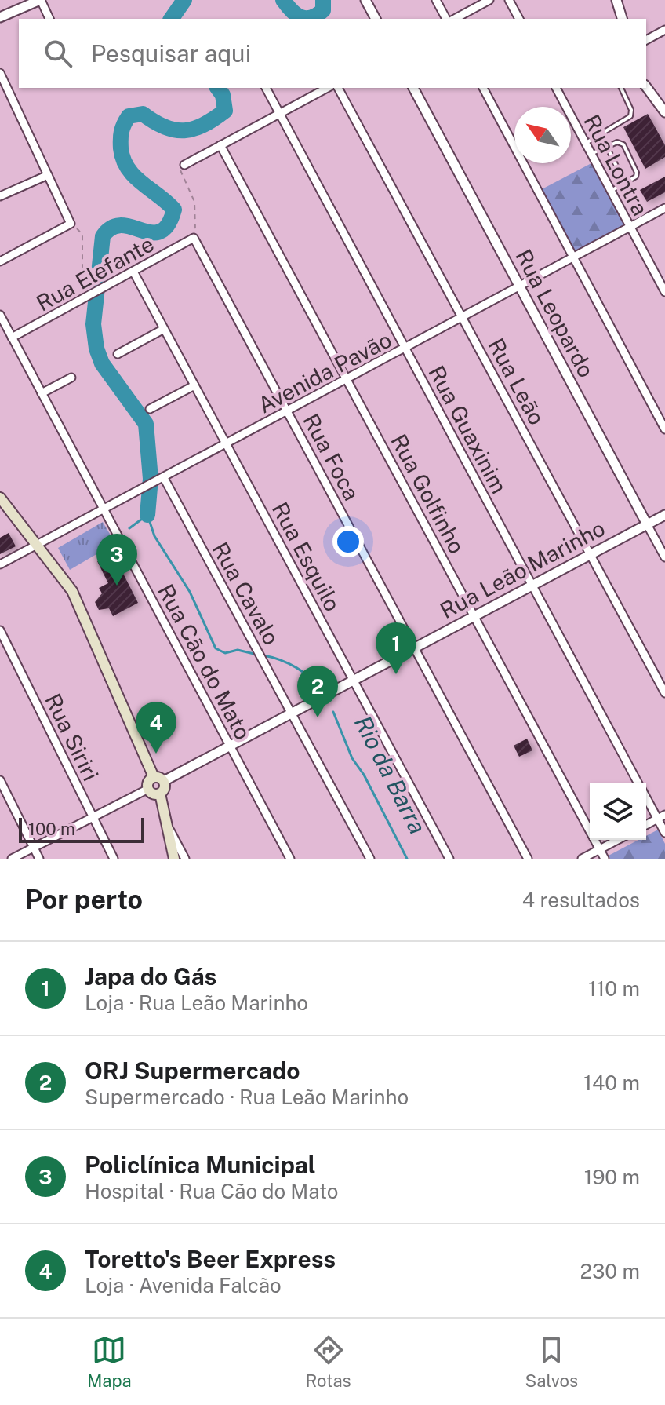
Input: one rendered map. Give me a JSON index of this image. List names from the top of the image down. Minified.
{"streets":{"street":["Rua Lontra","Rua Elefante","Rua Leopardo","Avenida Pavão","Rua Leão","Rua Guaxinim","Rua Foca","Rua Golfinho","Rua Esquilo","Rua Leão Marinho","Rua Cavalo","Rua Cão do Mato","Rua Siriri"]},"crossings":[["Rua Lontra","Avenida Pavão"],["Rua Elefante","Rua Foca"],["Rua Elefante","Rua Esquilo"],["Rua Elefante","Rua Cão do Mato"],["Rua Leopardo","Avenida Pavão"],["Rua Leopardo","Rua Leão Marinho"],["Avenida Pavão","Rua Leão"],["Avenida Pavão","Rua Guaxinim"],["Avenida Pavão","Rua Foca"],["Avenida Pavão","Rua Golfinho"],["Avenida Pavão","Rua Esquilo"],["Avenida Pavão","Rua Cavalo"],["Avenida Pavão","Rua Cão do Mato"],["Rua Leão","Rua Leão Marinho"],["Rua Guaxinim","Rua Leão Marinho"],["Rua Foca","Rua Leão Marinho"],["Rua Golfinho","Rua Leão Marinho"],["Rua Esquilo","Rua Leão Marinho"],["Rua Leão Marinho","Rua Cavalo"],["Rua Leão Marinho","Rua Cão do Mato"]],"water":["Rio da Barra"],"scale_bar":"100 m","north":"top left","page":{"search":"Pesquisar aqui","pins":["3","1","2","4"],"scale":"100 m","heading":["Por perto","4 resultados"],"list":[{"mark":"1","name":"Japa do Gás","note":"Loja · Rua Leão Marinho","value":"110 m"},{"mark":"2","name":"ORJ Supermercado","note":"Supermercado · Rua Leão Marinho","value":"140 m"},{"mark":"3","name":"Policlínica Municipal","note":"Hospital · Rua Cão do Mato","value":"190 m"},{"mark":"4","name":"Toretto's Beer Express","note":"Loja · Avenida Falcão","value":"230 m"}],"nav":["Mapa","Rotas","Salvos"]}}
